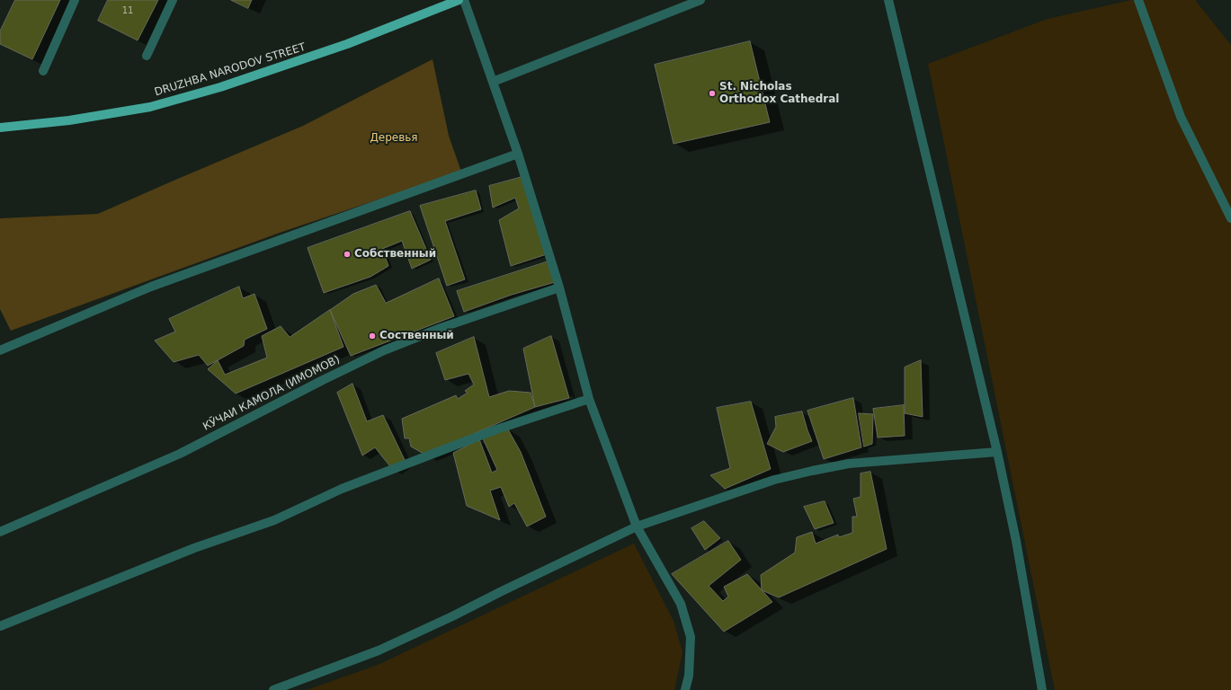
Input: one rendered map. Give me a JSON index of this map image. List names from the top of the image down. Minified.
{"streets":{"main road":["DRUZHBA NARODOV STREET"],"lane":["КӮЧАИ КАМОЛА (ИМОМОВ)"]},"parks":["Деревья"],"places":["St. Nicholas Orthodox Cathedral","Собственный","Соственный"],"house_numbers":["11"]}
